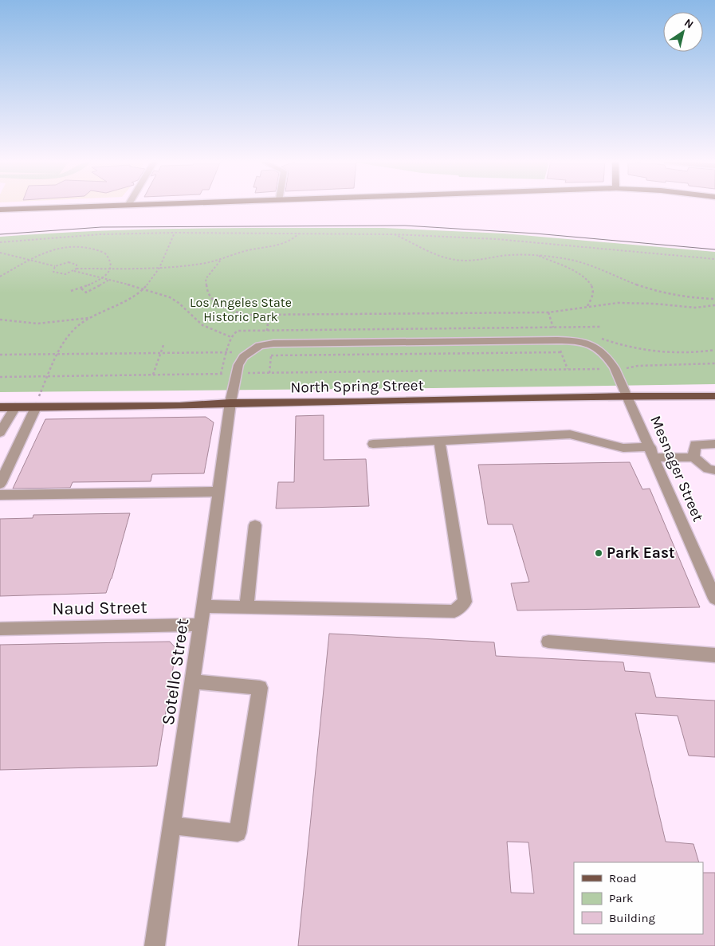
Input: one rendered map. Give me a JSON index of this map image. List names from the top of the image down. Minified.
{"streets":{"main road":["North Spring Street"],"street":["Mesnager Street","Naud Street","Sotello Street"]},"crossings":[["North Spring Street","Mesnager Street"],["North Spring Street","Sotello Street"],["Mesnager Street","Sotello Street"],["Naud Street","Sotello Street"]],"parks":["Los Angeles State Historic Park"],"places":["Park East"],"legend":["Road","Park","Building"],"north":"top right"}
